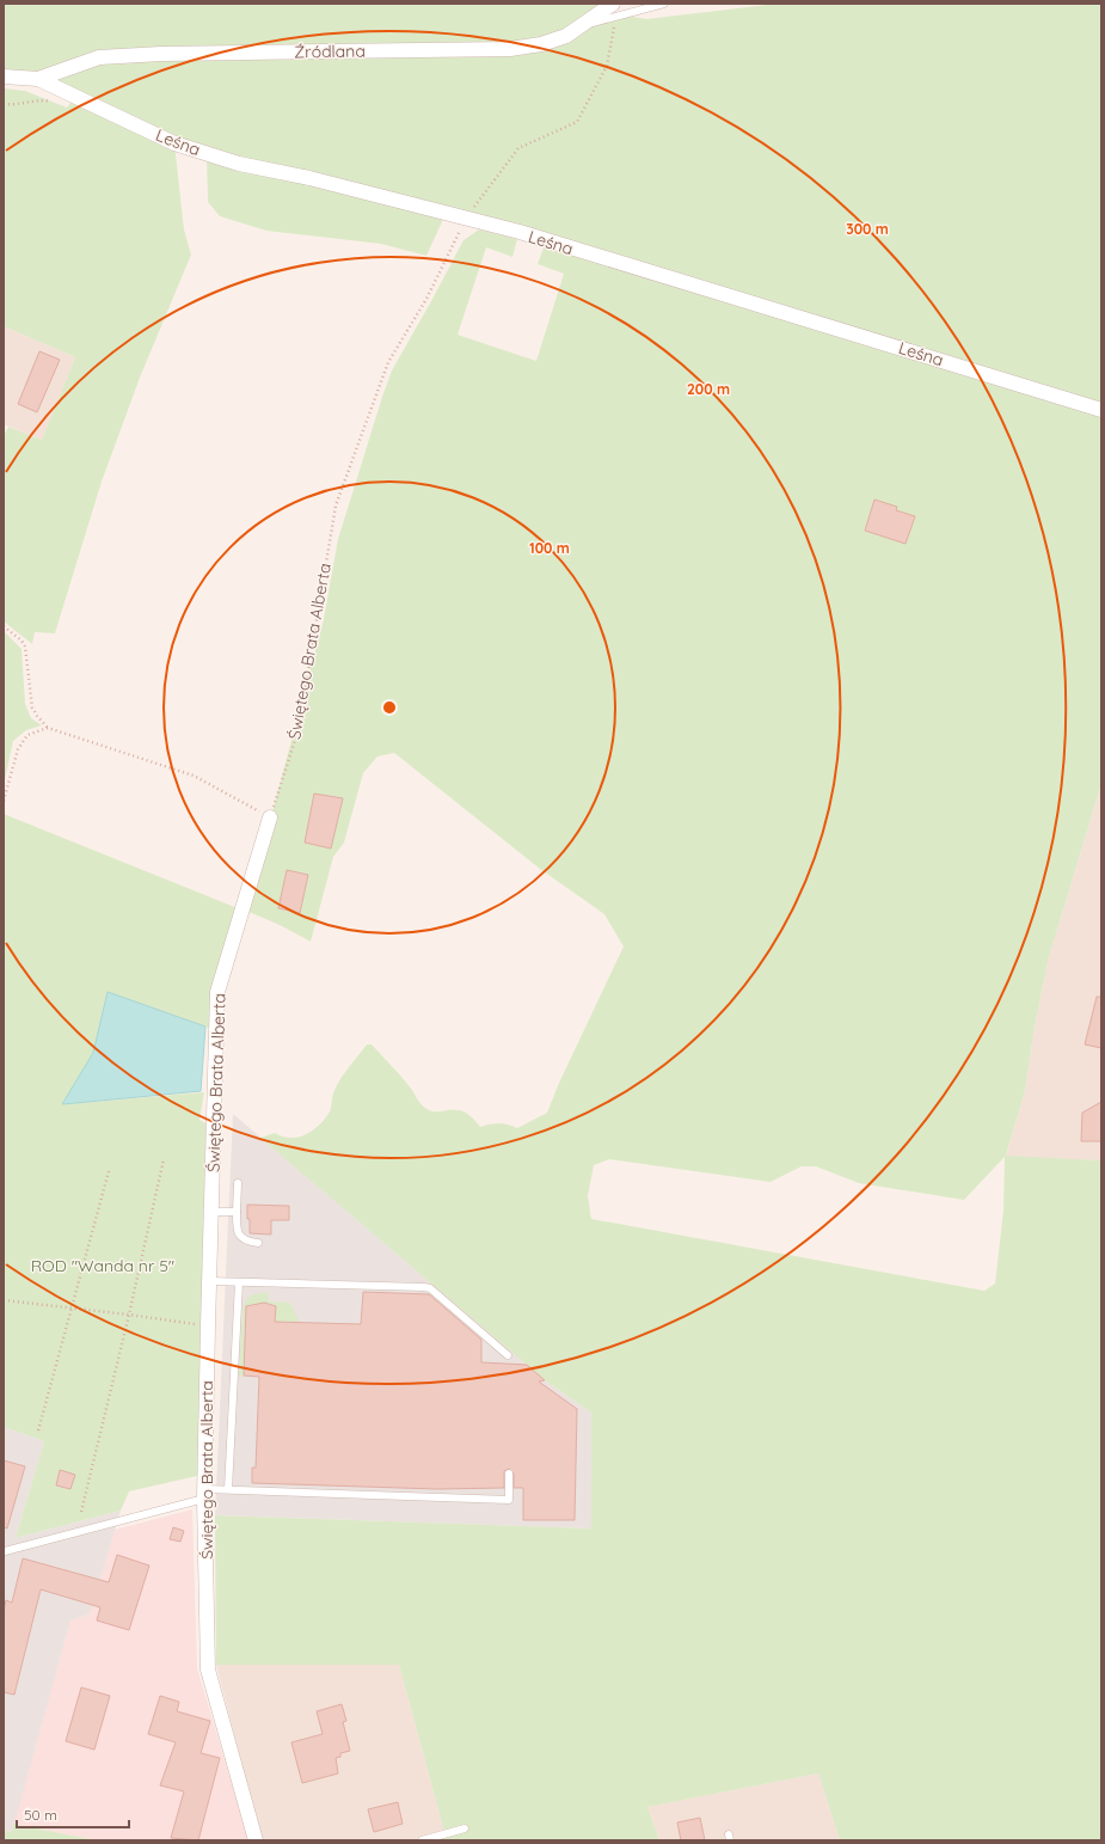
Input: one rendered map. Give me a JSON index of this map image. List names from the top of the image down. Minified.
{"streets":{"street":["Źródlana","Leśna","Świętego Brata Alberta"]},"crossings":[["Źródlana","Leśna"],["Źródlana","Świętego Brata Alberta"],["Leśna","Świętego Brata Alberta"]],"parks":["ROD \"Wanda nr 5\""],"scale_bar":"50 m","rings":["300 m","200 m","100 m"]}
